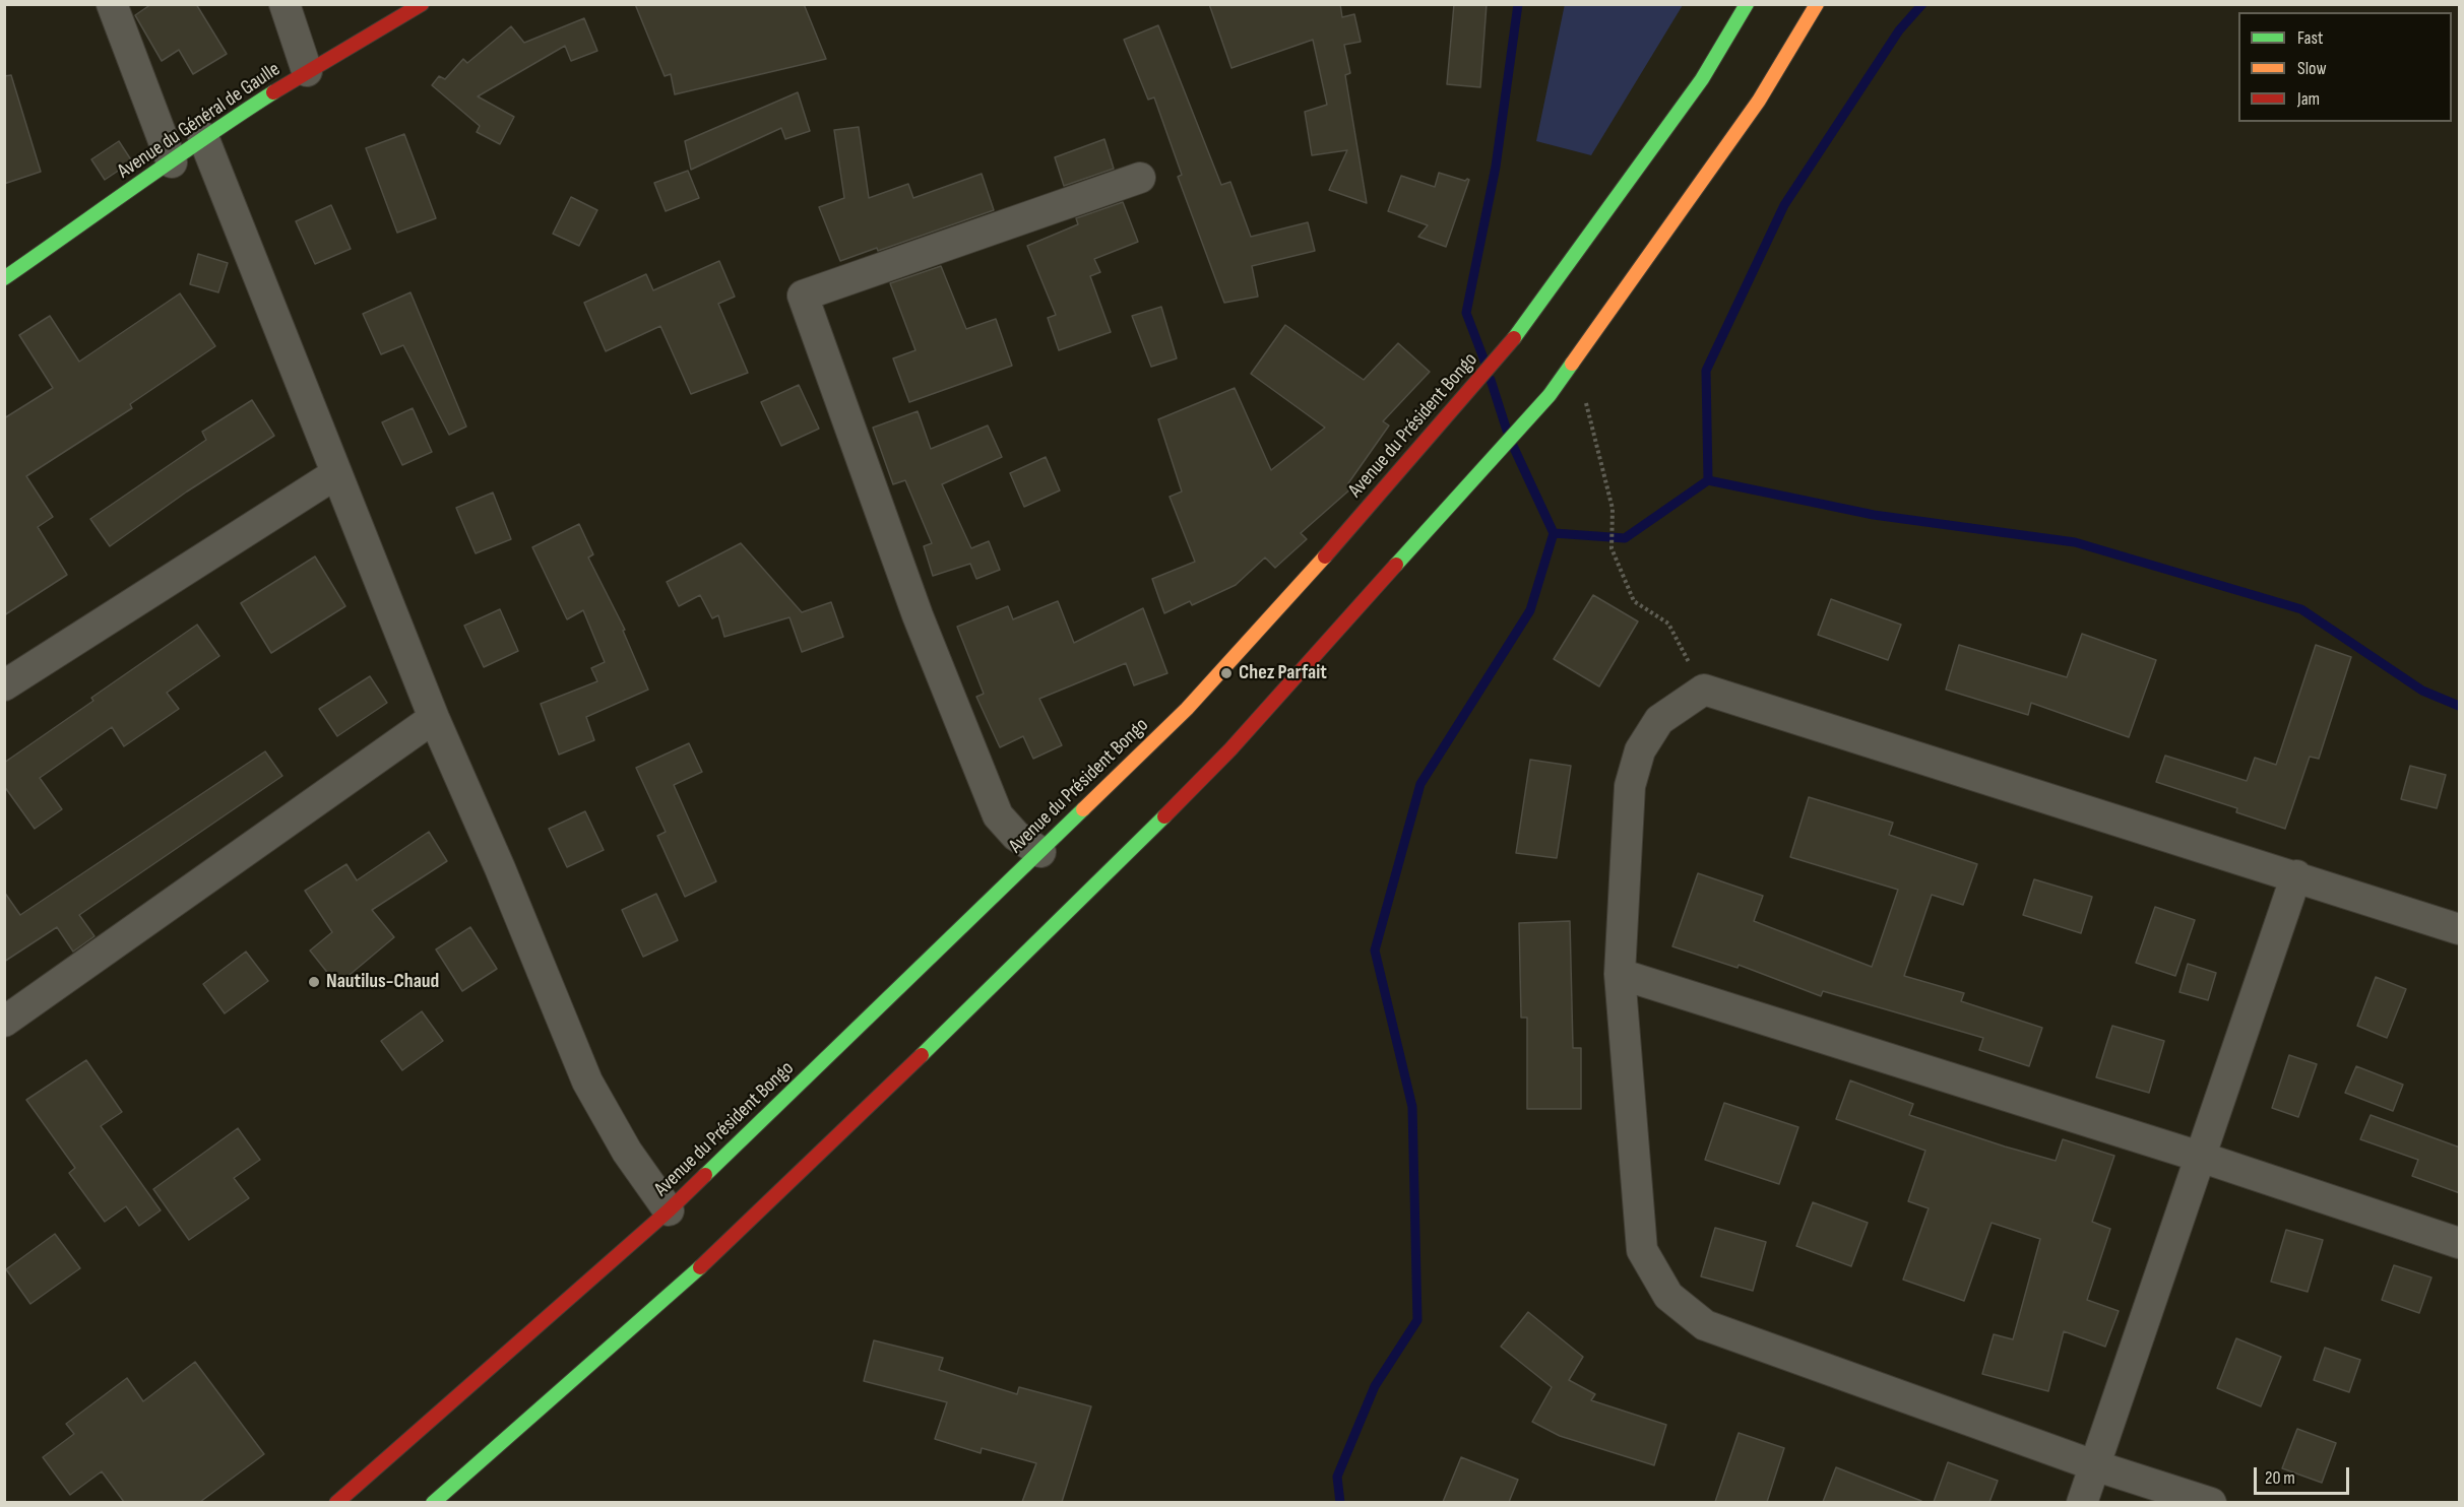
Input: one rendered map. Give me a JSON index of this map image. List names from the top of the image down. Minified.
{"streets":{"street":["Avenue du Général de Gaulle","Avenue du Président Bongo"]},"places":["Chez Parfait","Nautilus-Chaud"],"legend":["Fast","Slow","Jam"],"scale_bar":"20 m"}
